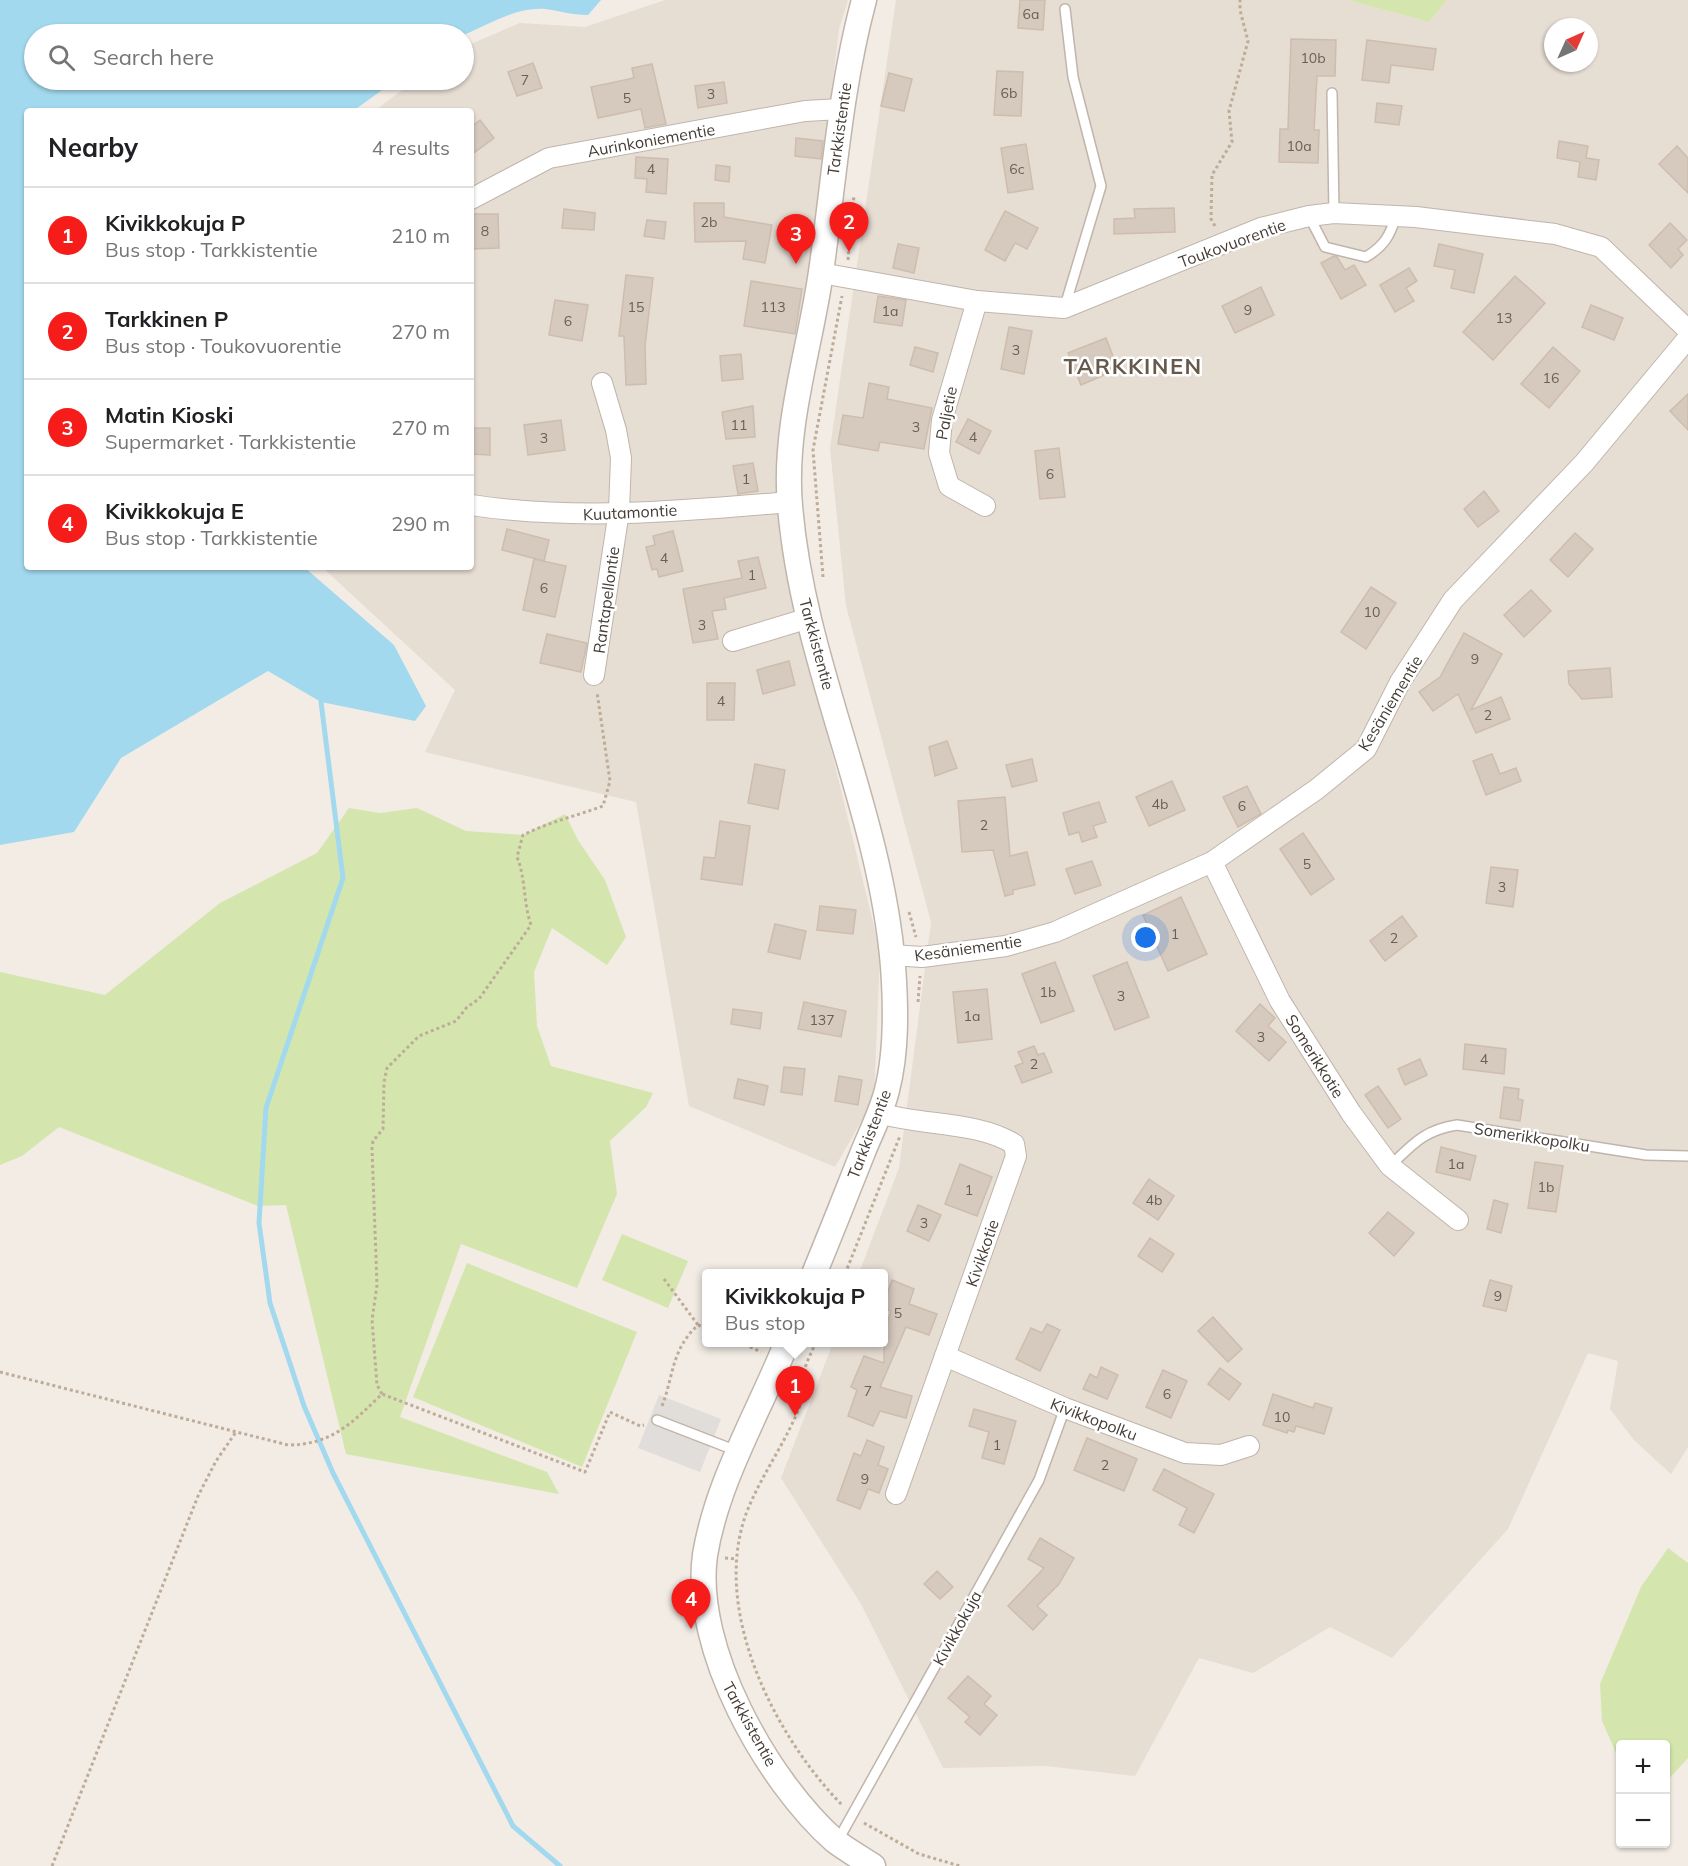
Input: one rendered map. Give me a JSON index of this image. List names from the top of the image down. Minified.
{"streets":{"street":["Tarkkistentie","Aurinkoniementie","Toukovuorentie","Paljetie","Kuutamontie","Rantapellontie","Kesäniementie","Somerikkotie","Kivikkotie","Kivikkopolku"],"lane":["Somerikkopolku","Kivikkokuja"]},"crossings":[["Tarkkistentie","Aurinkoniementie"],["Tarkkistentie","Toukovuorentie"],["Tarkkistentie","Kuutamontie"],["Tarkkistentie","Kesäniementie"],["Tarkkistentie","Kivikkotie"],["Tarkkistentie","Kivikkokuja"],["Toukovuorentie","Paljetie"],["Kuutamontie","Rantapellontie"],["Kesäniementie","Somerikkotie"],["Somerikkotie","Somerikkopolku"],["Kivikkotie","Kivikkopolku"],["Kivikkopolku","Kivikkokuja"]],"districts":["TARKKINEN"],"house_numbers":["6a","10b","7","6b","3","5","10a","4","6c","2b","8","15","113","9","1a","13","6","3","16","11","3","4","3","6","1","4","1","6","10","3","9","4","2","4b","6","2","5","3","1","2","1b","3","1a","137","3","4","2","1a","1b","1","4b","3","9","5","7","6","10","1","2","9"],"north":"top right","page":{"search":"Search here","heading":["Nearby","4 results"],"list":[{"mark":"1","name":"Kivikkokuja P","note":"Bus stop · Tarkkistentie","value":"210 m"},{"mark":"2","name":"Tarkkinen P","note":"Bus stop · Toukovuorentie","value":"270 m"},{"mark":"3","name":"Matin Kioski","note":"Supermarket · Tarkkistentie","value":"270 m"},{"mark":"4","name":"Kivikkokuja E","note":"Bus stop · Tarkkistentie","value":"290 m"}],"pins":["2","3","1","4"],"popup":["Kivikkokuja P","Bus stop"],"map_buttons":["+","−"]}}
